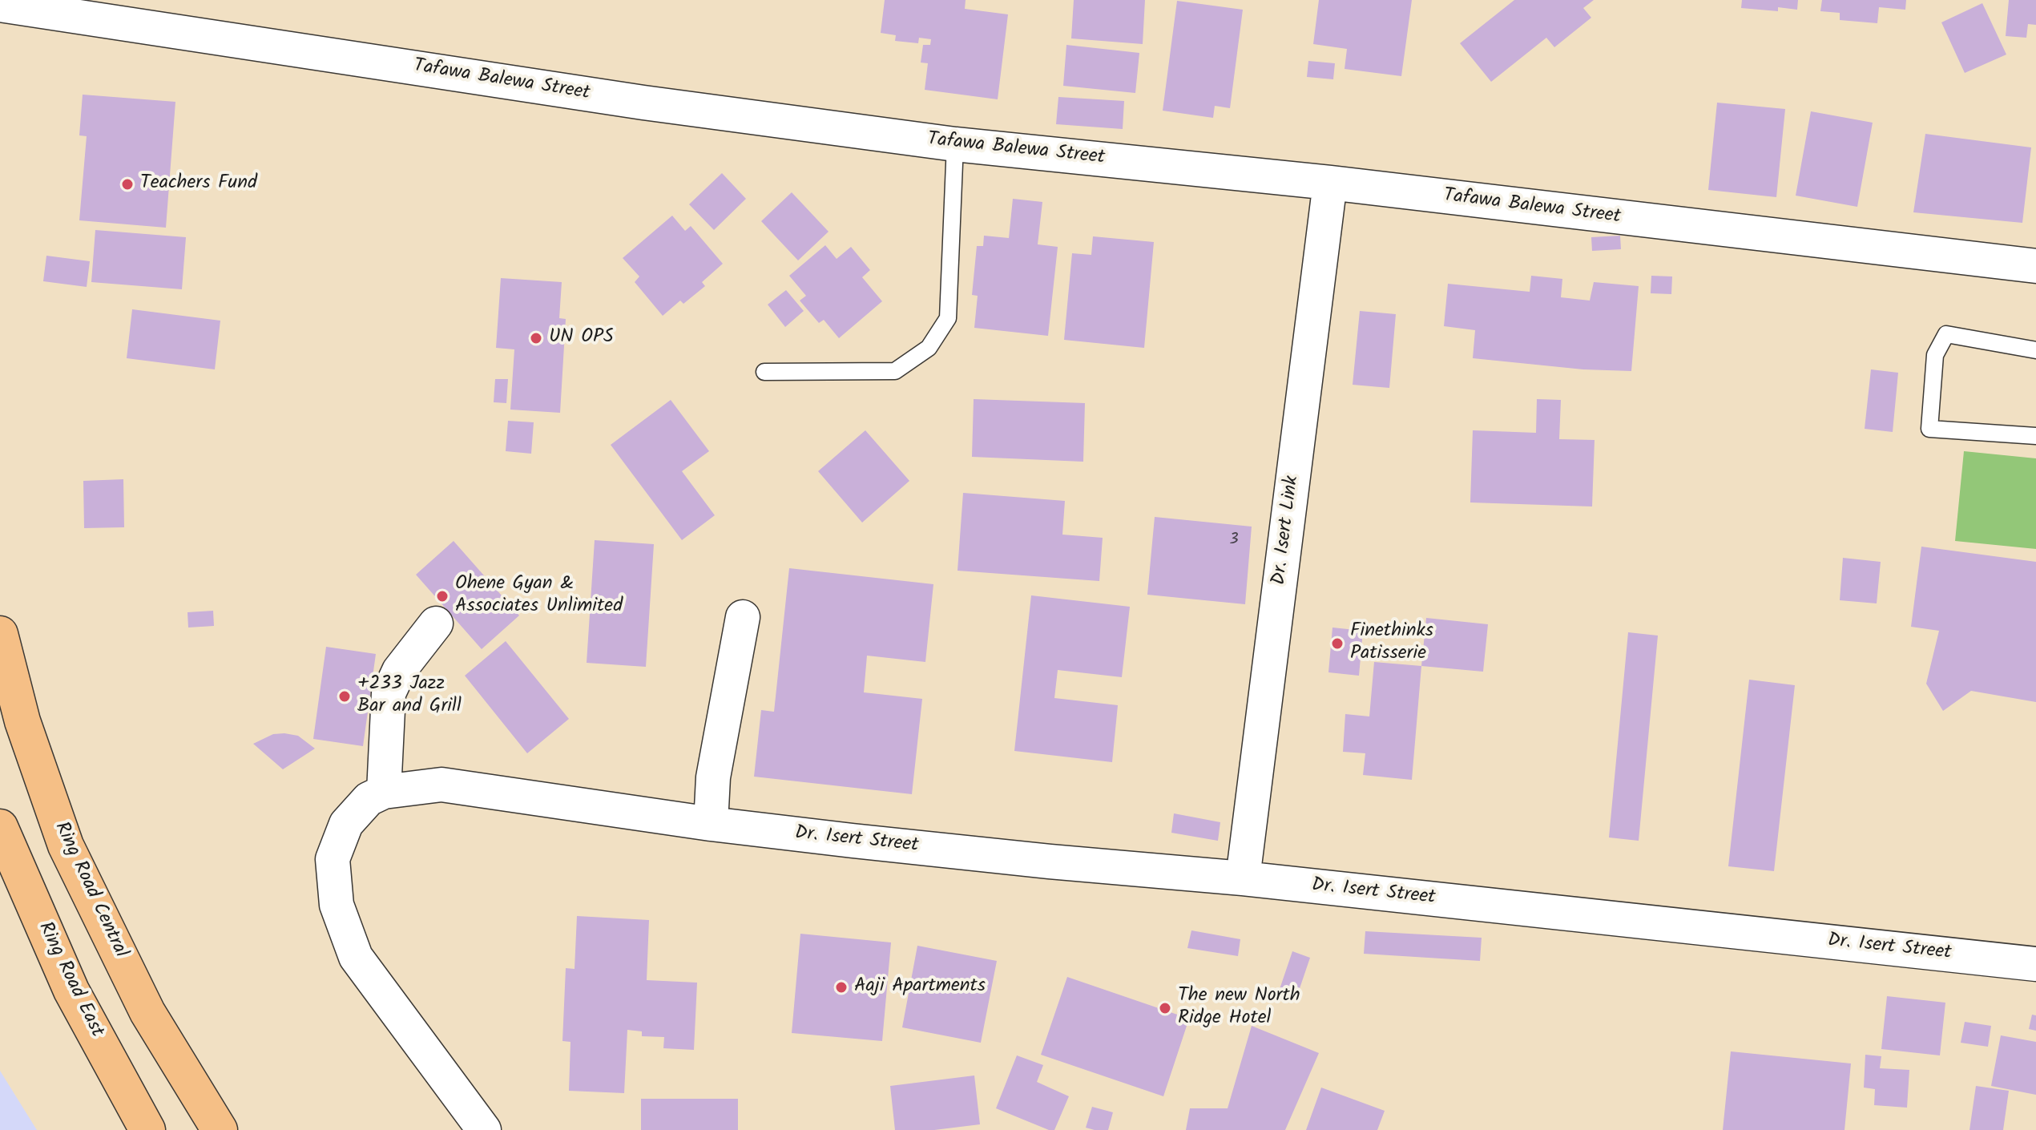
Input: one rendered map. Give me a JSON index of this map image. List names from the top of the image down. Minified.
{"streets":{"main road":["Ring Road Central","Ring Road East"],"street":["Tafawa Balewa Street","Dr. Isert Link","Dr. Isert Street"]},"crossings":[["Tafawa Balewa Street","Dr. Isert Link"],["Dr. Isert Link","Dr. Isert Street"]],"places":["Teachers Fund","UN OPS","Ohene Gyan & Associates Unlimited","Finethinks Patisserie","+233 Jazz Bar and Grill","Aaji Apartments","The new North Ridge Hotel"],"house_numbers":["3"]}
